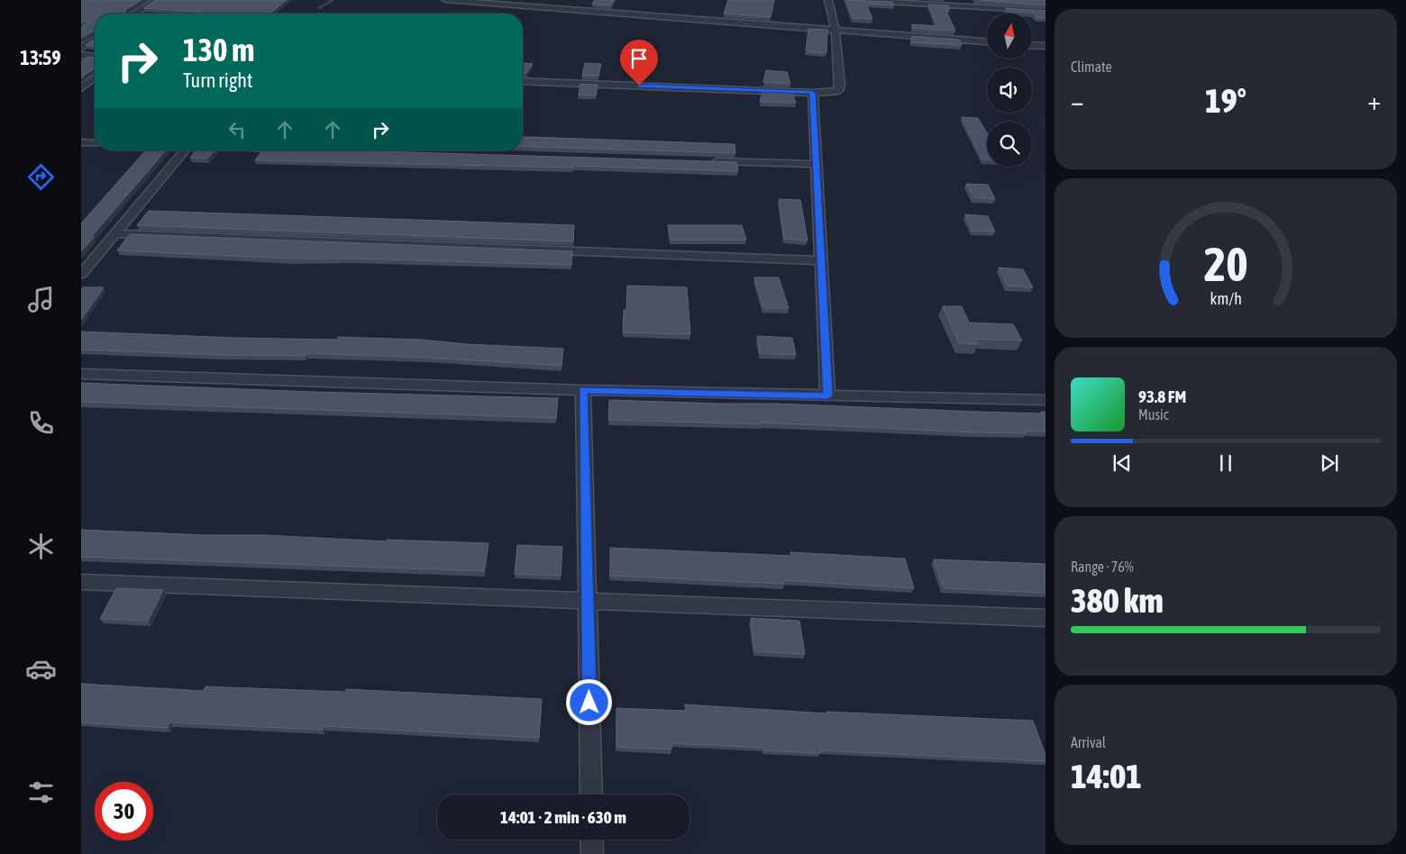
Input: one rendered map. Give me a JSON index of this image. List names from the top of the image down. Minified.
{"north":"top","page":{"tabs":"13:59","tile":["Climate",["Range · 76%","380 km"],["Arrival","14:01"]],"turn":["130 m","Turn right"],"heat":["−","19°","+"],"song":["93.8 FM","Music"],"limit":"30","trip":"14:01 · 2 min · 630 m","gauge":["20","km/h"]}}
